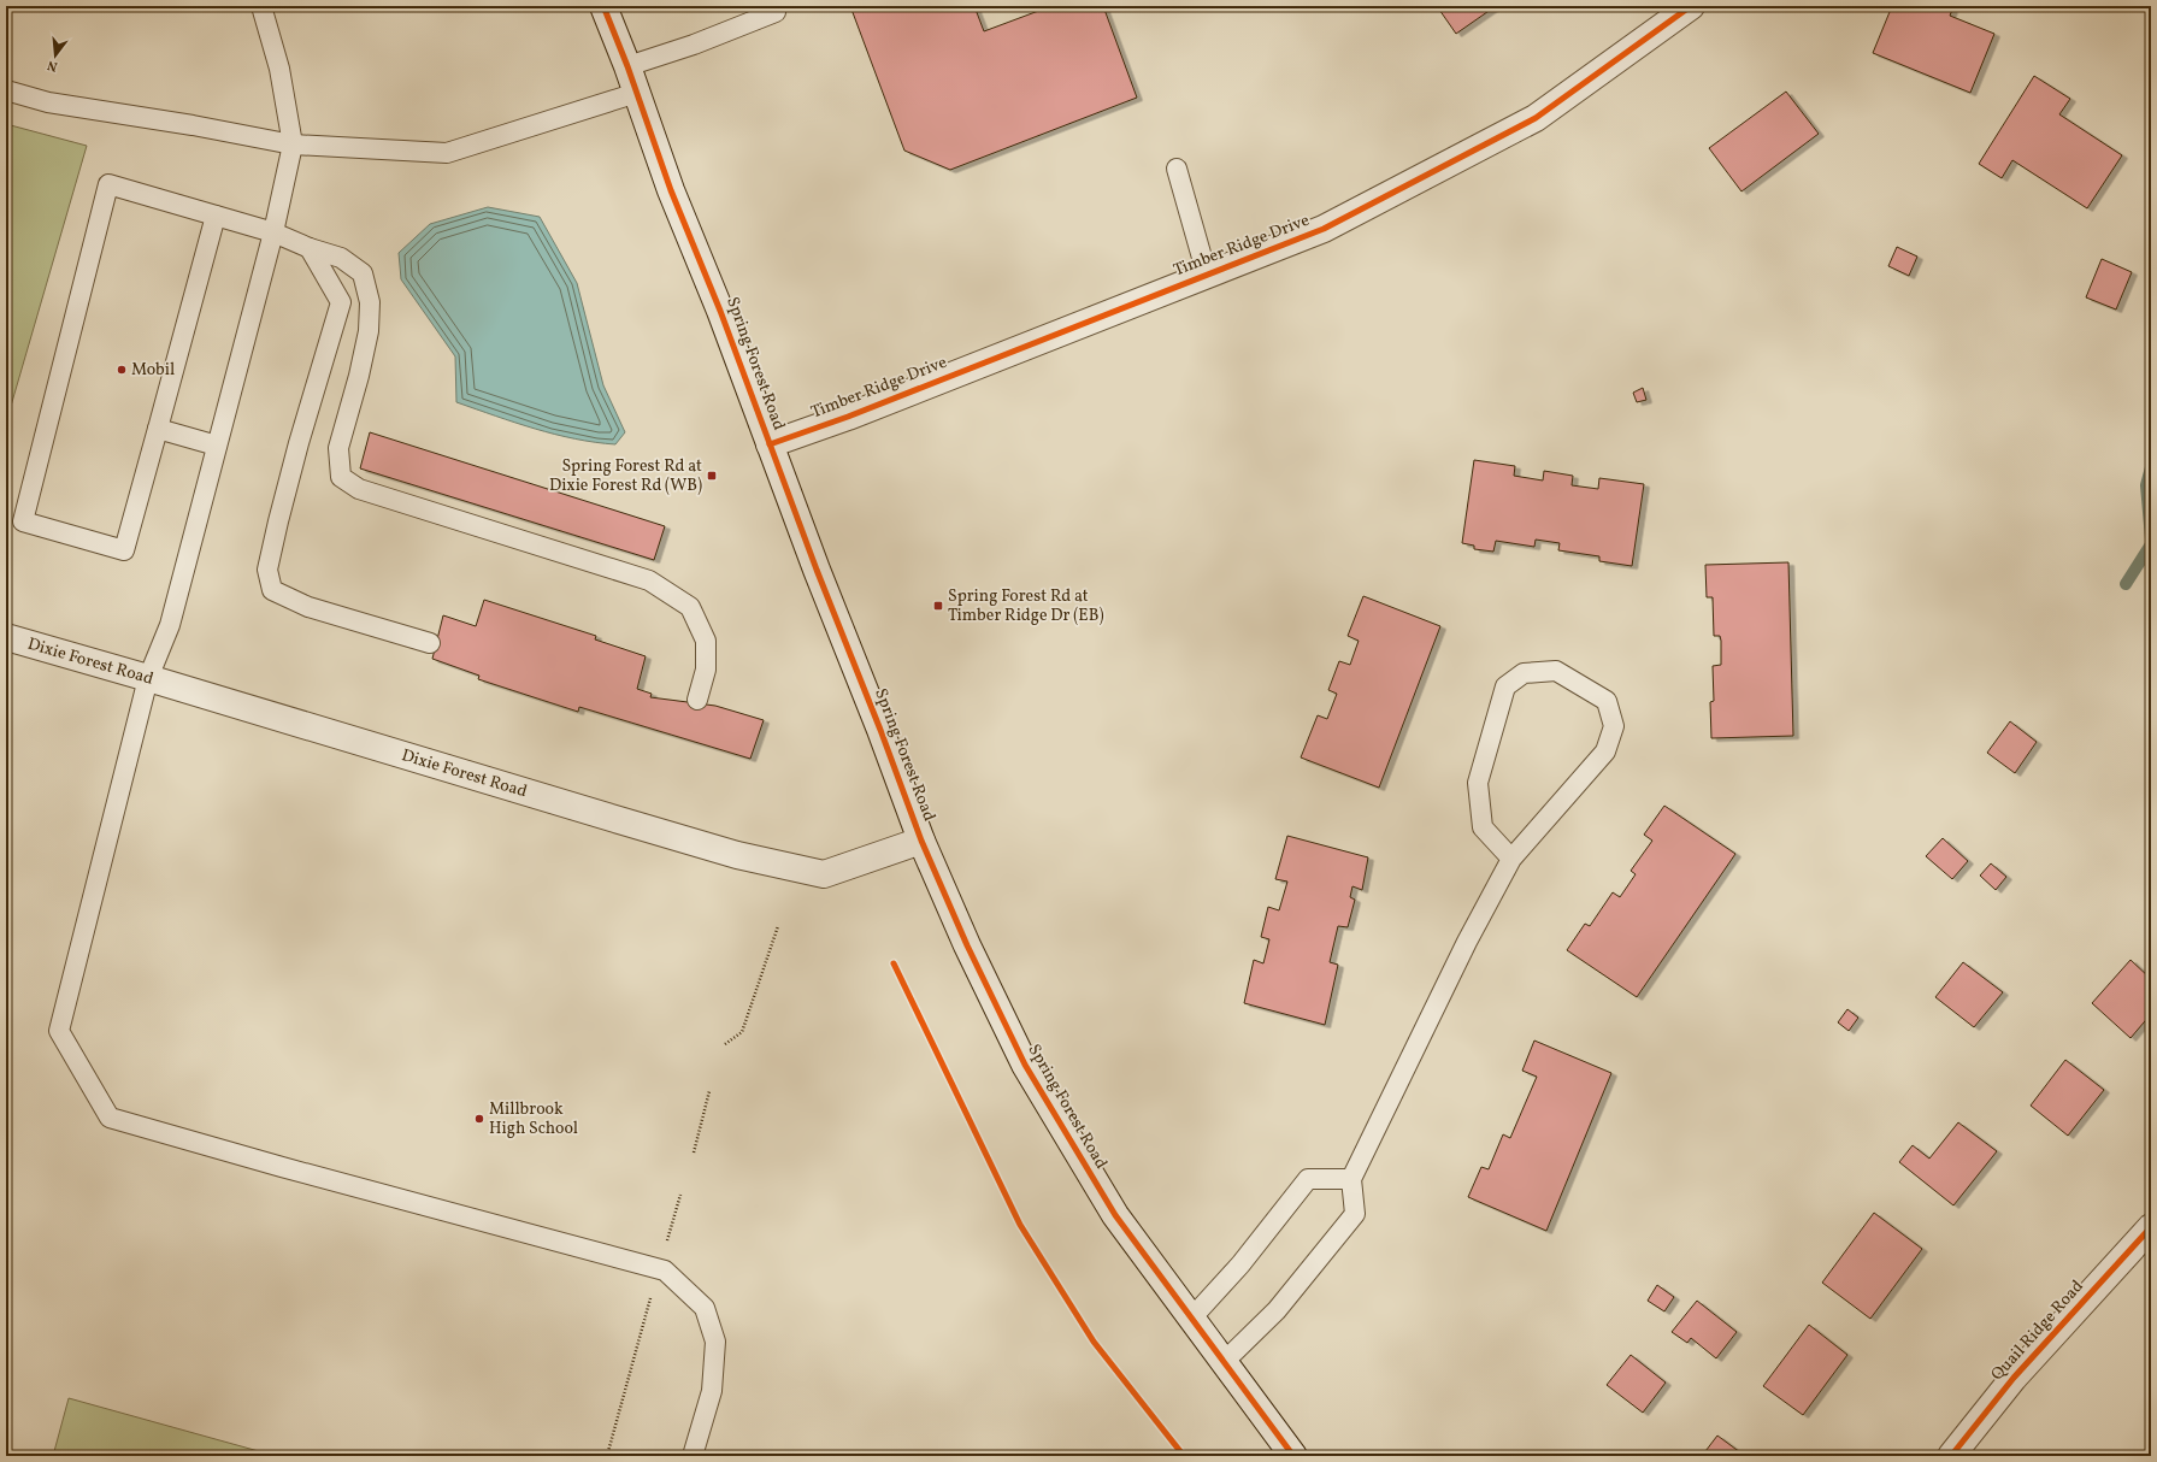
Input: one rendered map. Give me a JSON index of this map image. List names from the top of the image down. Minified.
{"streets":{"street":["Timber Ridge Drive","Spring Forest Road","Dixie Forest Road","Quail Ridge Road"]},"crossings":[["Timber Ridge Drive","Spring Forest Road"],["Spring Forest Road","Dixie Forest Road"]],"places":{"other":["Mobil","Millbrook High School"],"transit":["Spring Forest Rd at Dixie Forest Rd (WB)","Spring Forest Rd at Timber Ridge Dr (EB)"]},"north":"bottom"}
